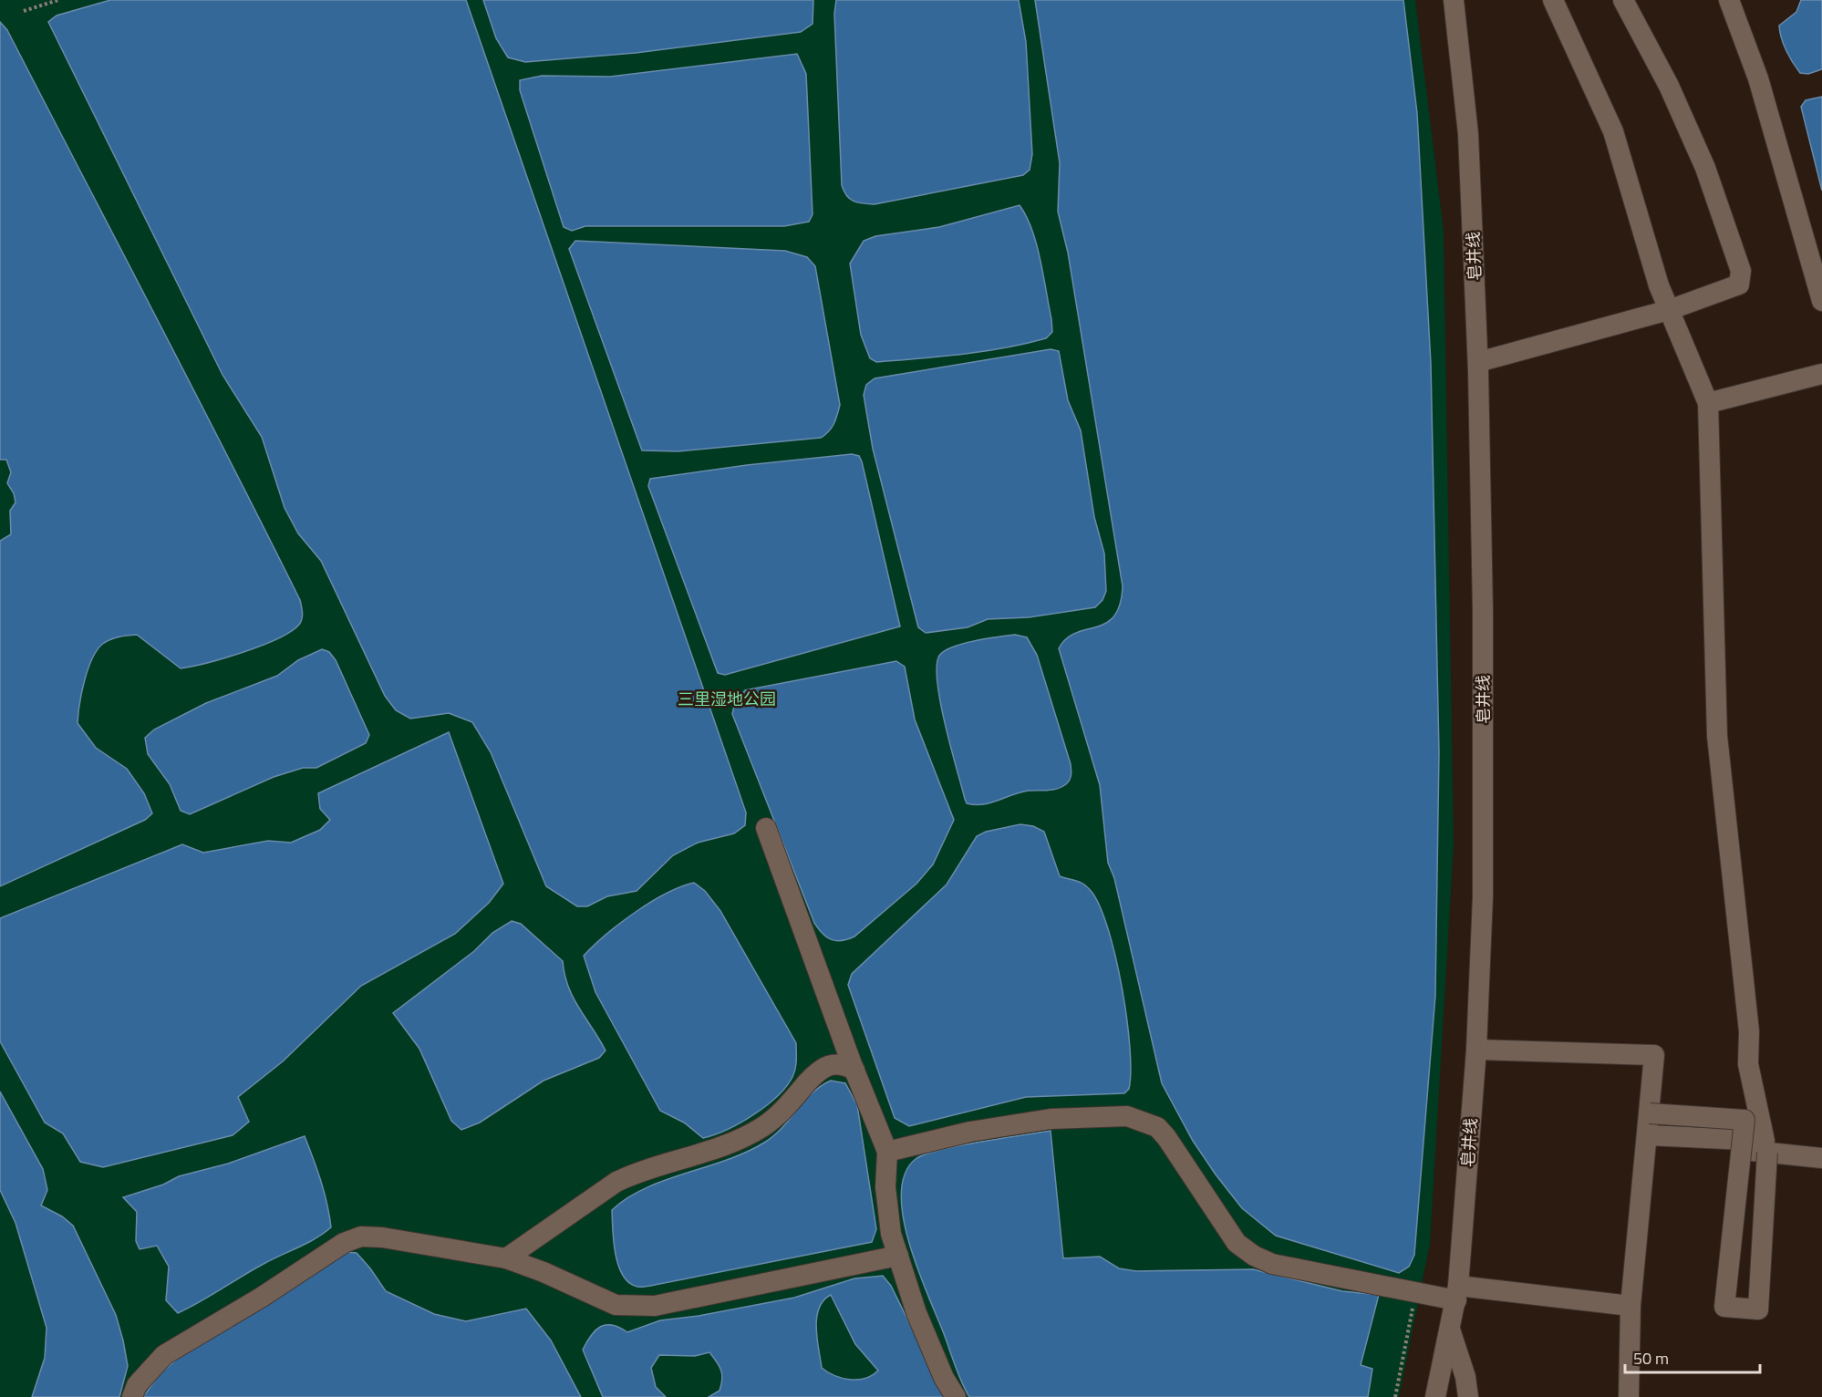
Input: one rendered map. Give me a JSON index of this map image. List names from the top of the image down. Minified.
{"streets":{"street":["皂井线"]},"parks":["三里湿地公园"],"scale_bar":"50 m"}
